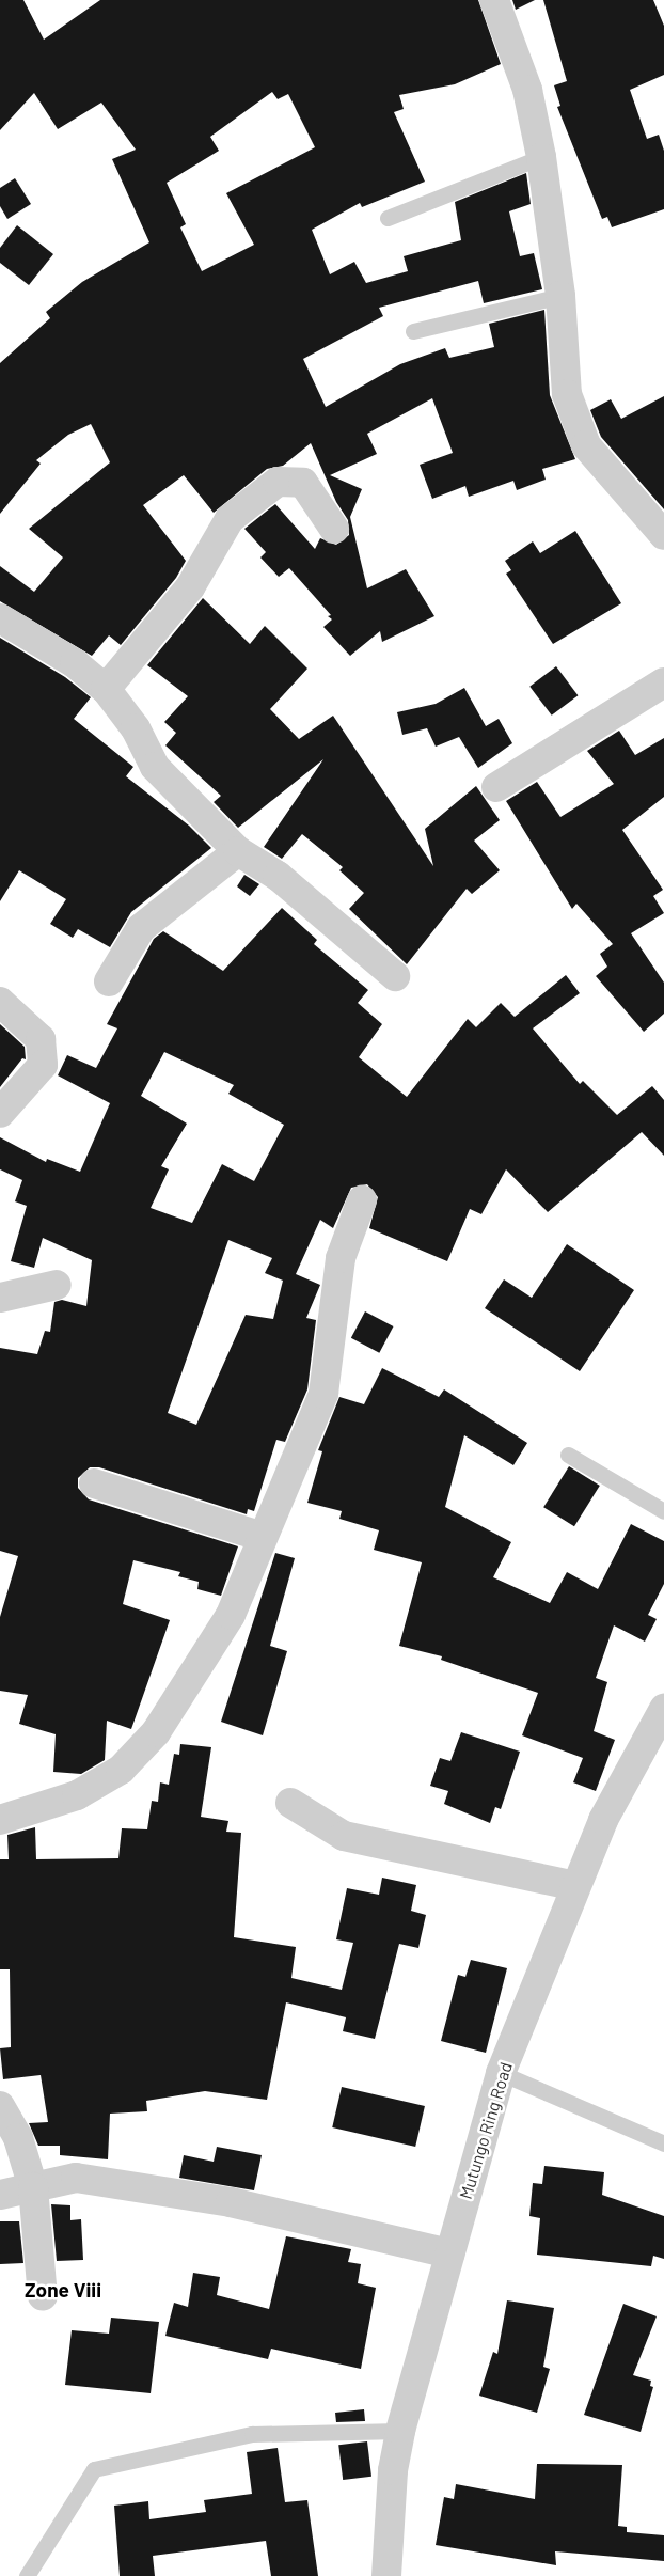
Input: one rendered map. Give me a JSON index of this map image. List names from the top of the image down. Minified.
{"streets":{"street":["Mutungo Ring Road"]},"districts":["Zone Viii"]}
